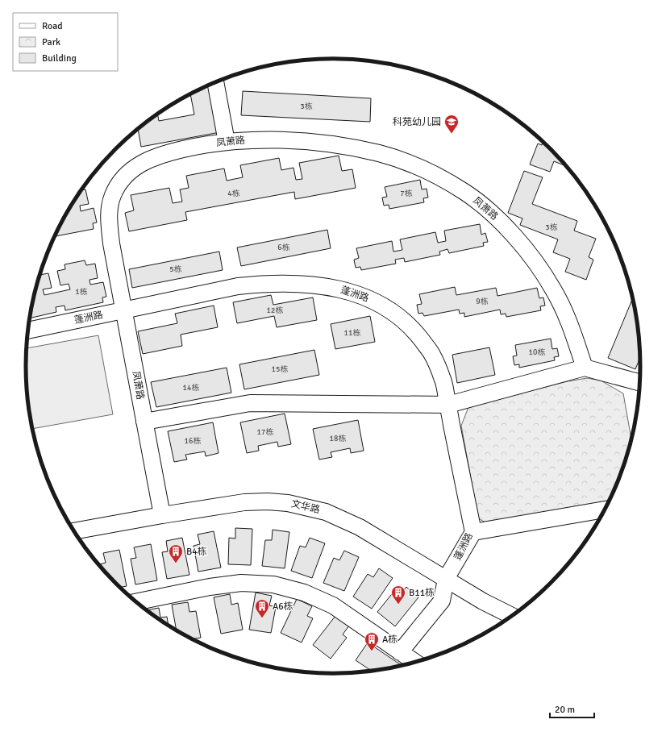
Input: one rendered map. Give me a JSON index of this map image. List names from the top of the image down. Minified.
{"streets":{"street":["凤萧路","蓬洲路","文华路"]},"crossings":[["凤萧路","蓬洲路"],["凤萧路","文华路"],["蓬洲路","文华路"]],"places":{"school or university":["科苑幼儿园"],"building":["B4栋","B11栋","A6栋","A栋"]},"house_numbers":["3栋","4栋","7栋","3栋","6栋","5栋","1栋","9栋","12栋","11栋","10栋","15栋","14栋","17栋","18栋","16栋"],"legend":["Road","Park","Building"],"scale_bar":"20 m"}
